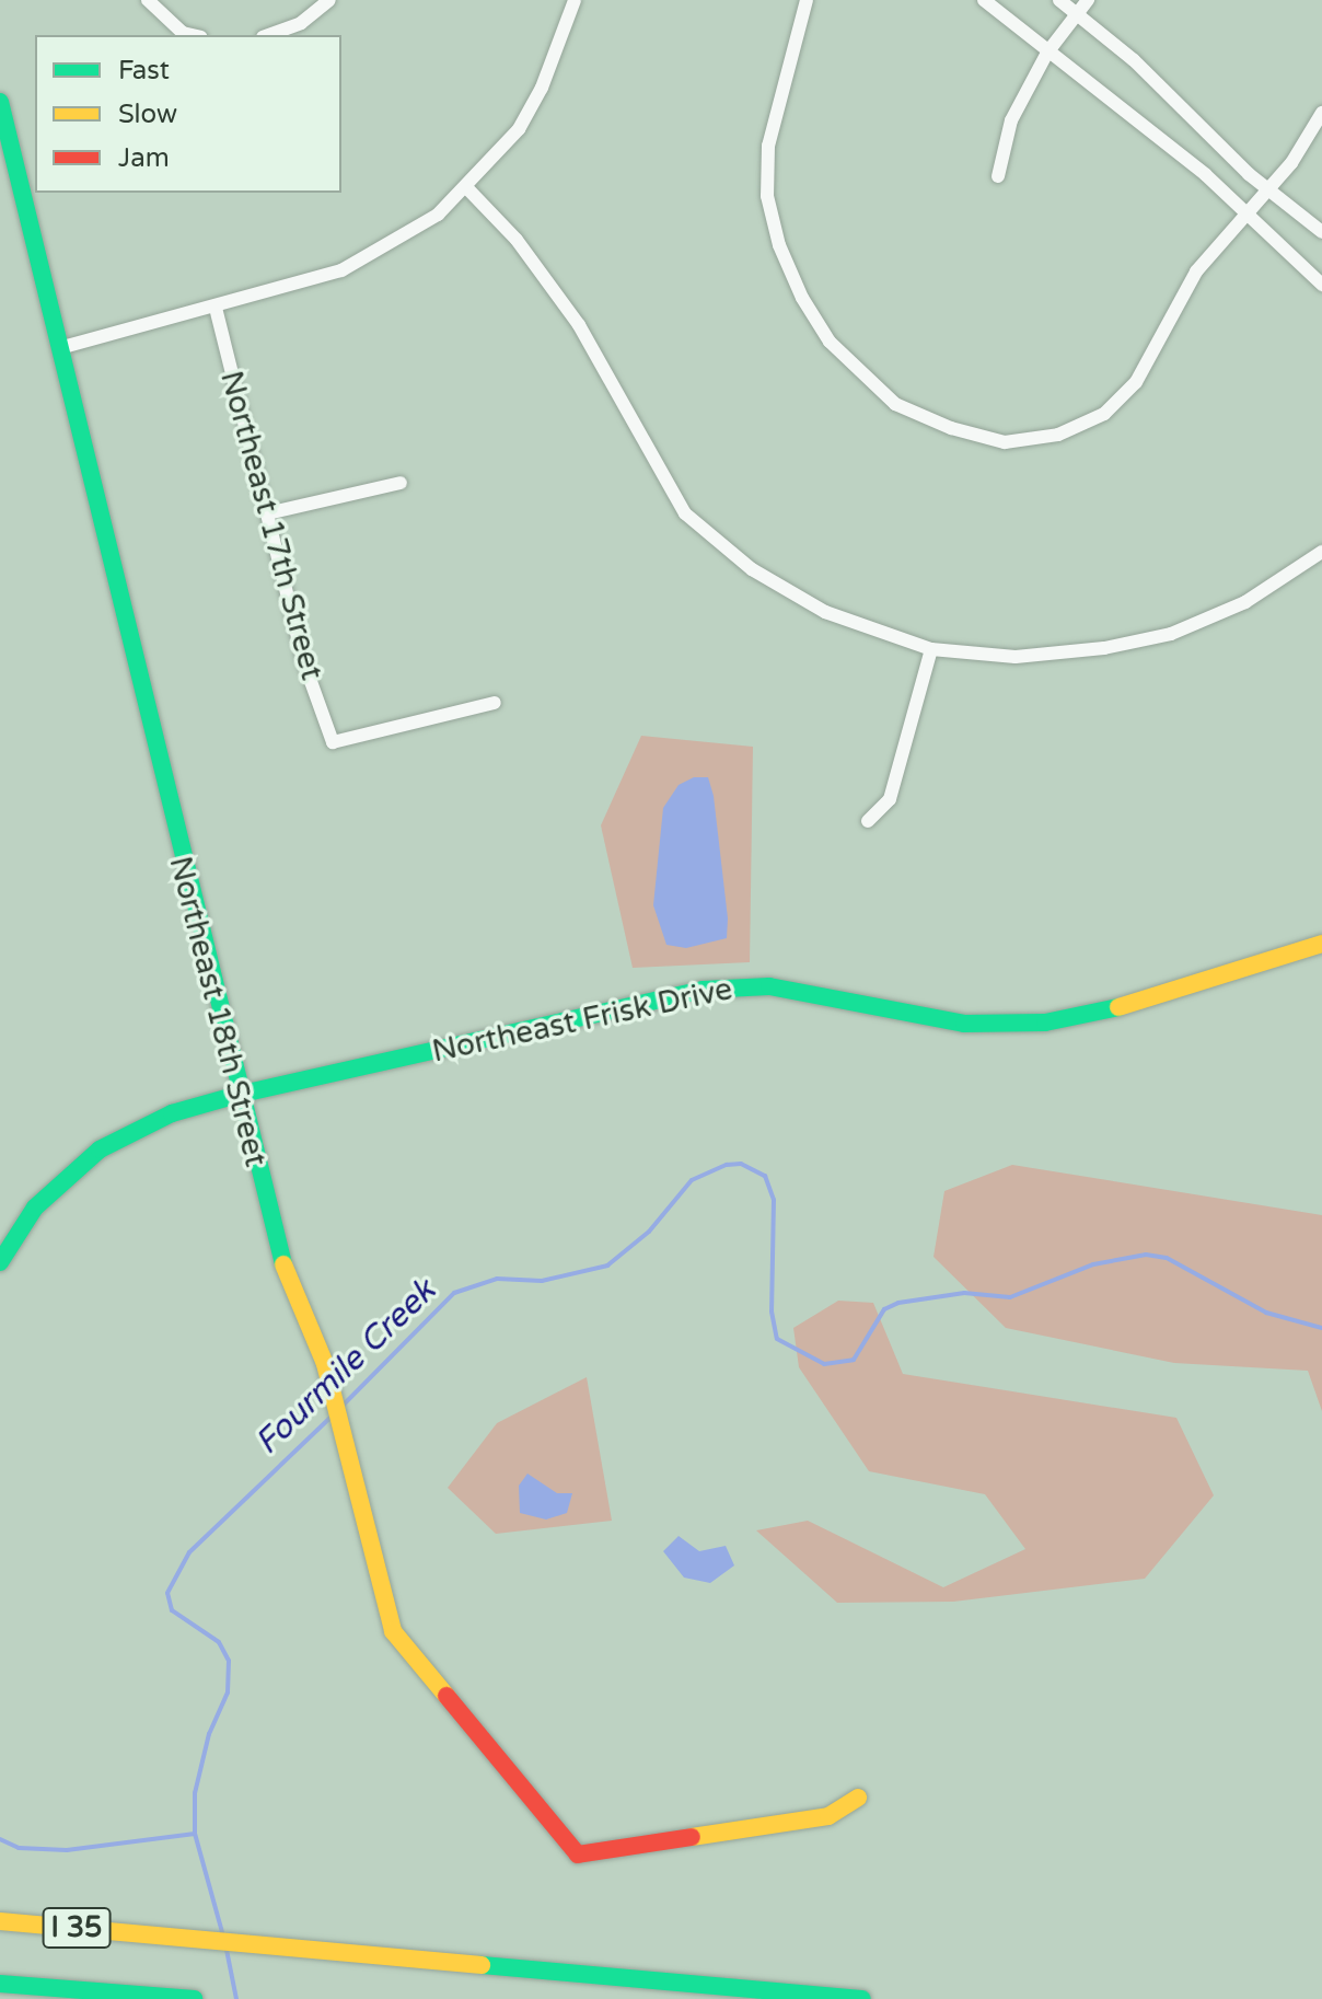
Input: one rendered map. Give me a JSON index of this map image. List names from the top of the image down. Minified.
{"streets":{"main road":["Northeast 18th Street","Northeast Frisk Drive","I 35"],"street":["Northeast 17th Street"]},"crossings":[["Northeast 18th Street","Northeast Frisk Drive"]],"water":["Fourmile Creek"],"legend":["Fast","Slow","Jam"]}
